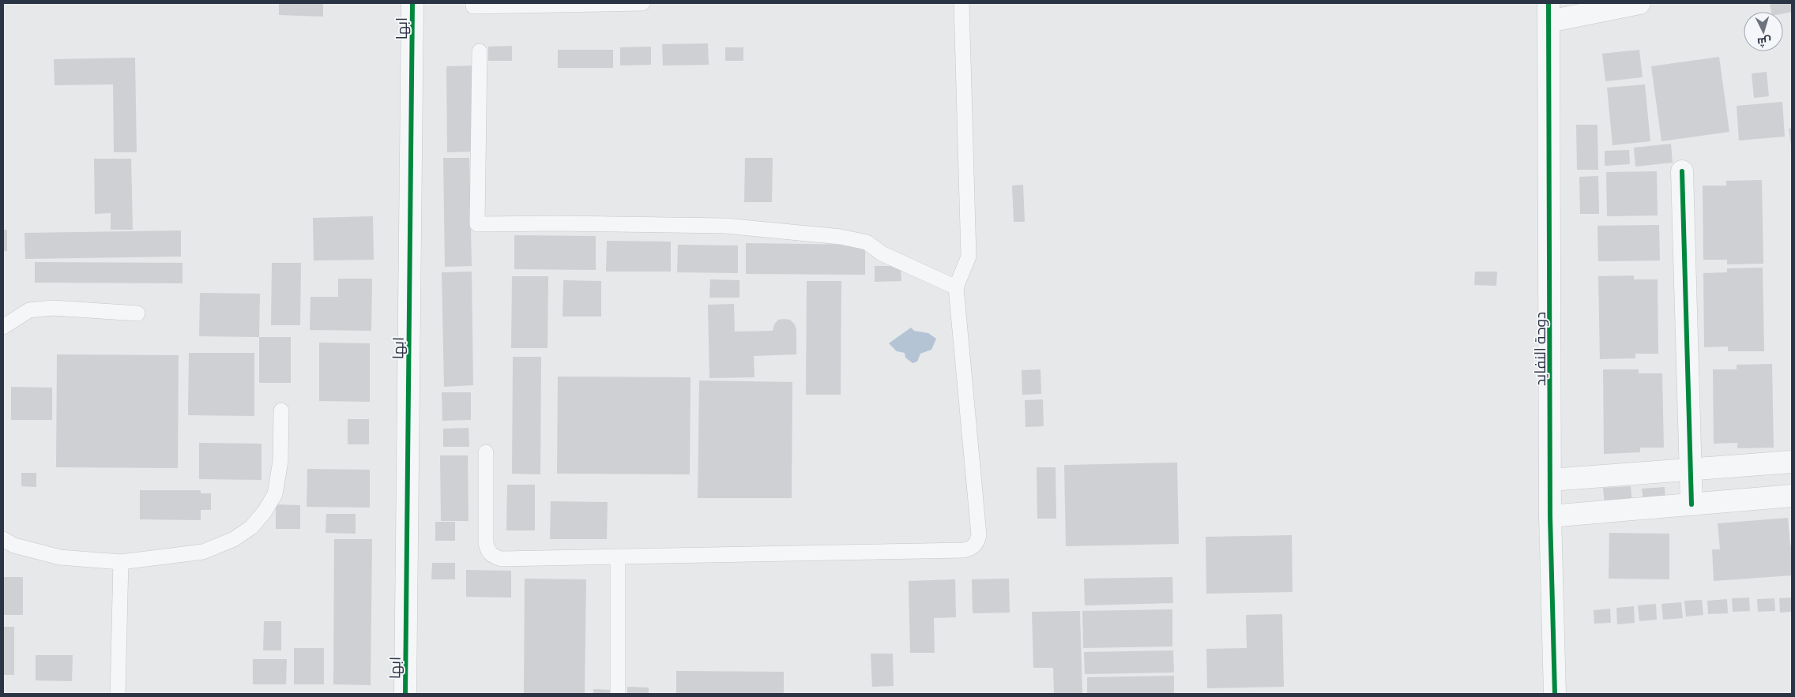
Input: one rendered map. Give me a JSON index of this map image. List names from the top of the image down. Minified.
{"streets":{"street":["ابها","دوحة النفايد"]},"north":"bottom"}
